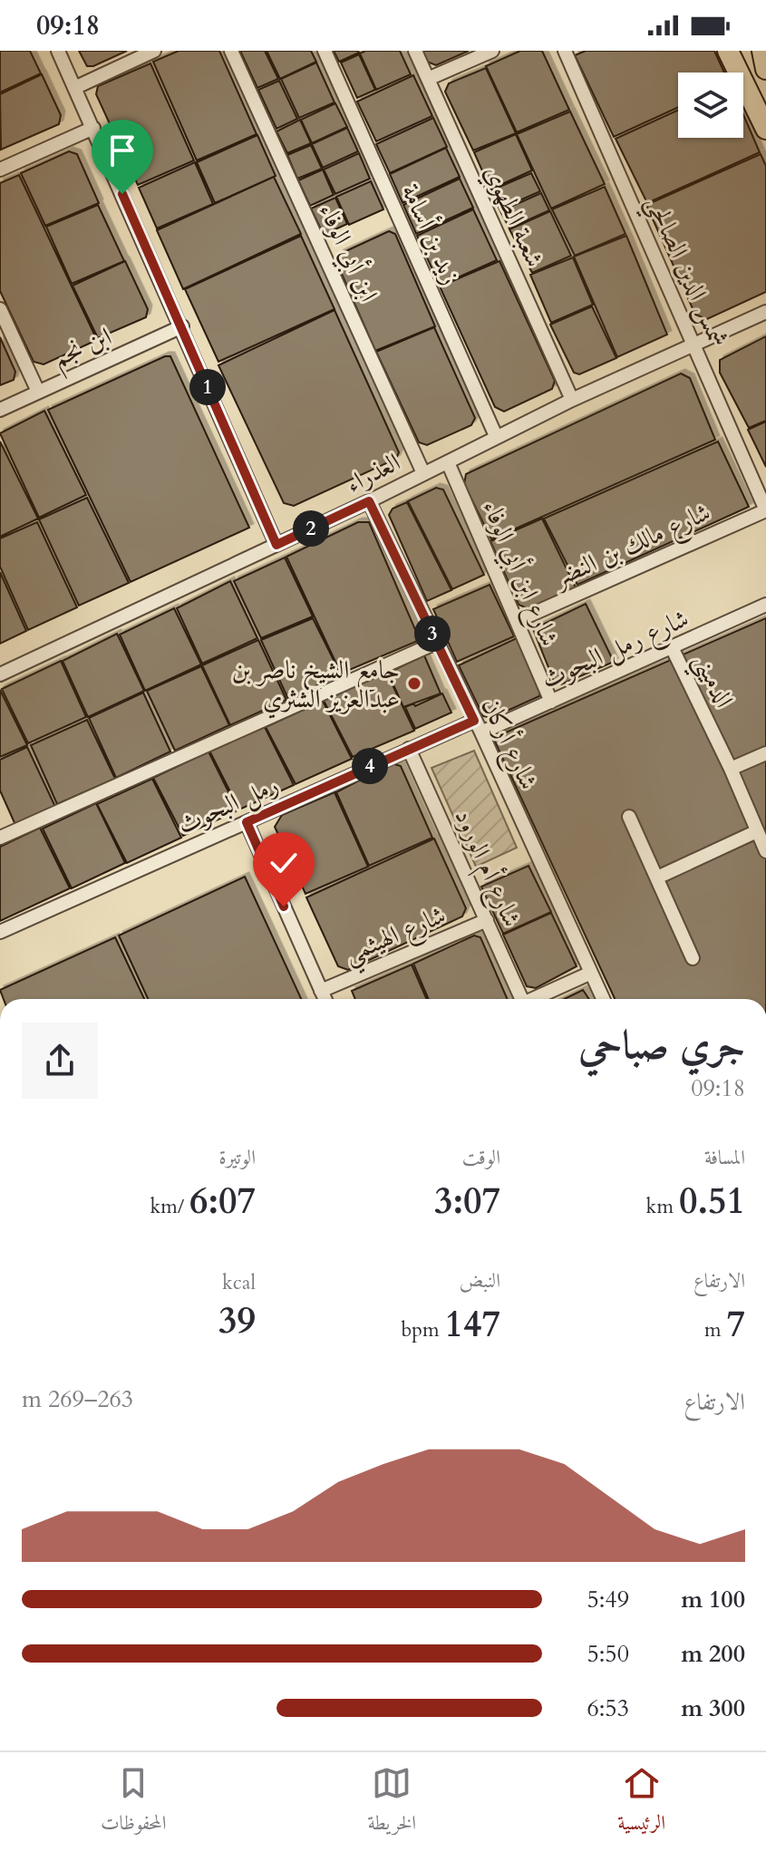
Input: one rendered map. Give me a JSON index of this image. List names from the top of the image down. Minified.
{"streets":{"street":["شعبة الطهوي","زيد بن أسامة","ابن أبي الوفاء","شمس الدين الصالحي","ابن نجم","العذراء","شارع مالك بن النضر","شارع ابن أبي الوفاء","شارع رمل البحوث","الدميني","شارع أركان","رمل البحوث","شارع أم الورود","شارع الهيثمي"]},"crossings":[["شعبة الطهوي","العذراء"],["زيد بن أسامة","العذراء"],["ابن أبي الوفاء","العذراء"],["شمس الدين الصالحي","العذراء"],["شمس الدين الصالحي","شارع مالك بن النضر"],["العذراء","شارع ابن أبي الوفاء"],["العذراء","شارع أركان"],["شارع مالك بن النضر","شارع ابن أبي الوفاء"],["شارع ابن أبي الوفاء","شارع رمل البحوث"],["شارع رمل البحوث","الدميني"],["شارع رمل البحوث","شارع أركان"],["شارع رمل البحوث","رمل البحوث"],["شارع أركان","رمل البحوث"],["رمل البحوث","شارع أم الورود"],["شارع أم الورود","شارع الهيثمي"]],"places":["جامع الشيخ ناصر بن عبدالعزيز الشثري"],"page":{"status":"09:18","pins":["1","2","3","4"],"heading":["جري صباحي","09:18"],"stats":[["المسافة","0.51 km"],["الوقت","3:07"],["الوتيرة","6:07 /km"],["الارتفاع","7 m"],["النبض","147 bpm"],["kcal","39"]],"chart":["الارتفاع","263–269 m"],"list":[{"name":"100 m","note":"5:49"},{"name":"200 m","note":"5:50"},{"name":"300 m","note":"6:53"}],"tabs":["الرئيسية","الخريطة","المحفوظات"]}}
